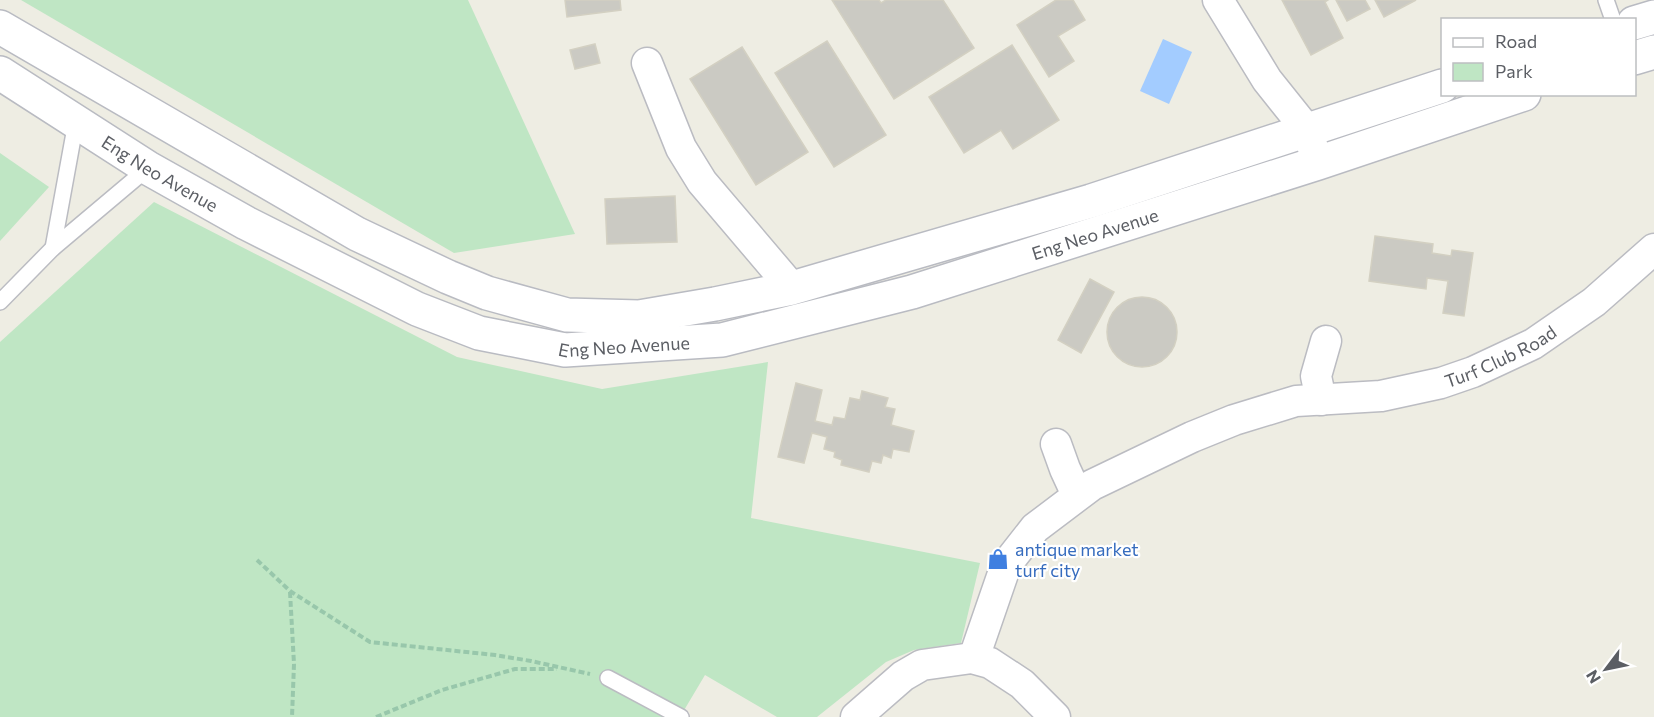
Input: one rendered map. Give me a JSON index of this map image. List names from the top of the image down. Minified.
{"streets":{"main road":["Eng Neo Avenue"],"street":["Turf Club Road"]},"places":{"shop":["antique market turf city"]},"legend":["Road","Park"],"north":"bottom left"}
